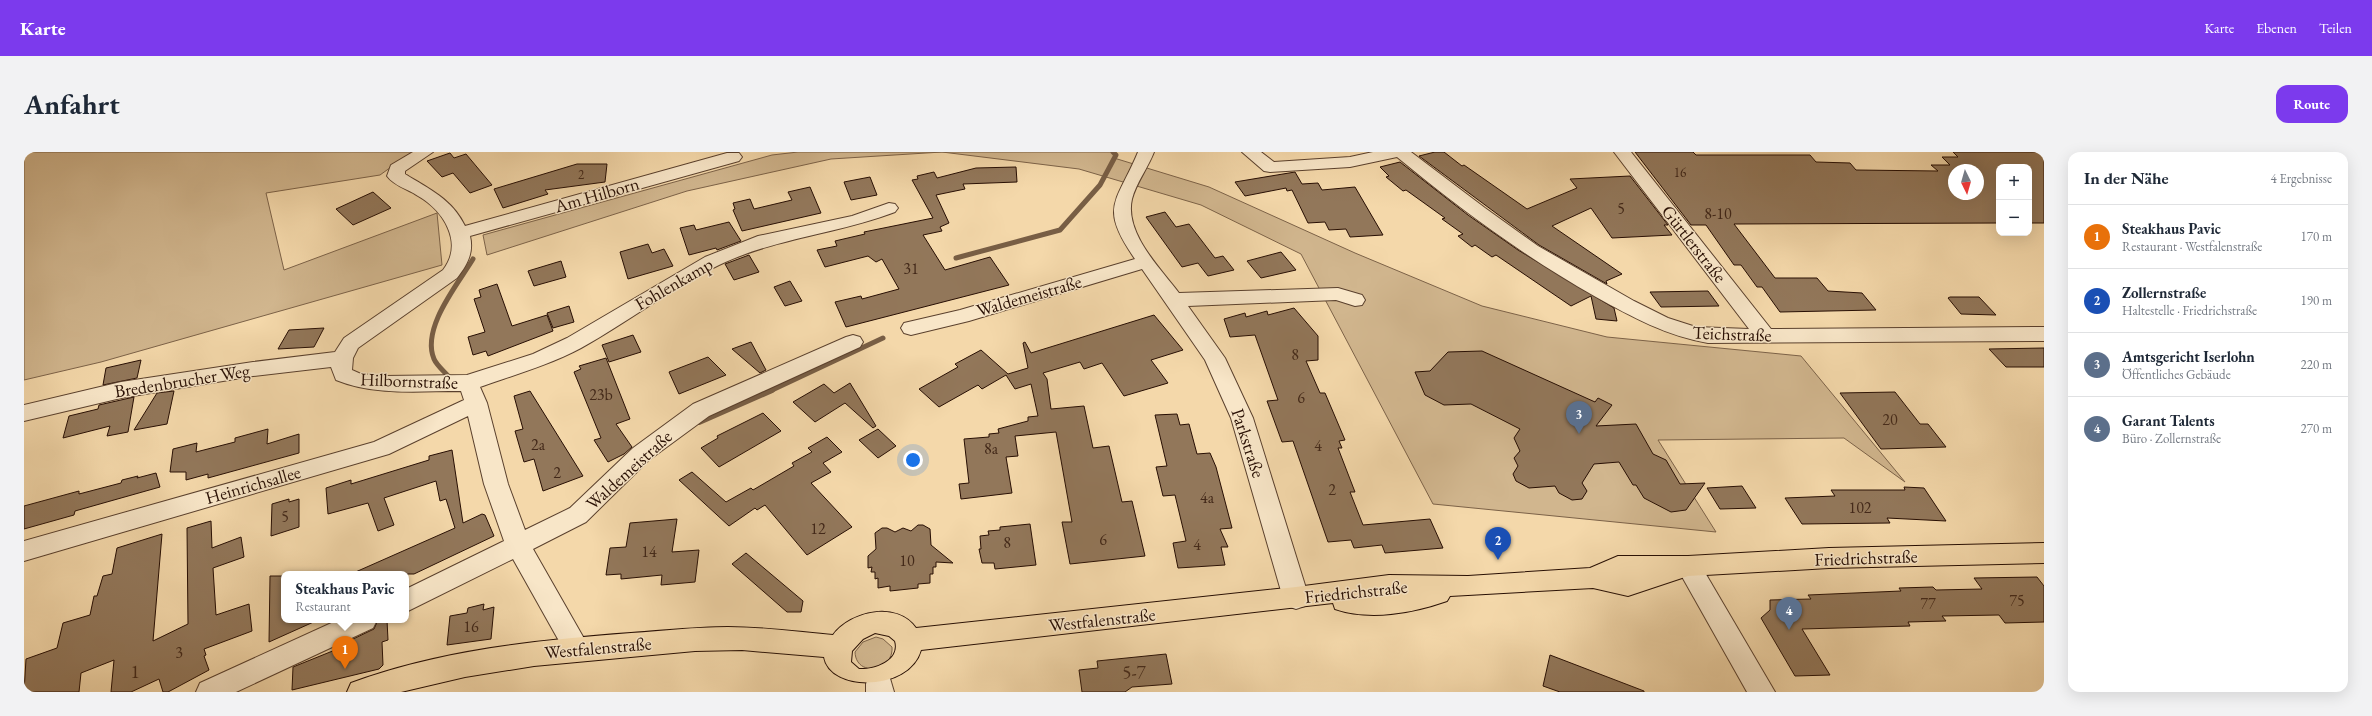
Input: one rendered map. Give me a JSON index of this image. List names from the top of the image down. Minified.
{"streets":{"main road":["Friedrichstraße","Westfalenstraße"],"street":["Am Hilborn","Gürtlerstraße","Fohlenkamp","Waldemeistraße","Teichstraße","Bredenbrucher Weg","Hilbornstraße","Parkstraße","Heinrichsallee"]},"crossings":[["Am Hilborn","Hilbornstraße"],["Gürtlerstraße","Teichstraße"],["Fohlenkamp","Hilbornstraße"],["Fohlenkamp","Heinrichsallee"],["Waldemeistraße","Hilbornstraße"],["Waldemeistraße","Parkstraße"],["Bredenbrucher Weg","Hilbornstraße"],["Hilbornstraße","Heinrichsallee"],["Hilbornstraße","Westfalenstraße"],["Parkstraße","Friedrichstraße"],["Parkstraße","Westfalenstraße"],["Friedrichstraße","Westfalenstraße"]],"house_numbers":["16","2","5","8-10","31","8","23b","6","20","2a","4","8a","2","2","4a","102","5","12","6","8","4","14","10","75","77","16","3","1","5-7"],"north":"bottom","page":{"header":"Karte","nav":["Karte","Ebenen","Teilen"],"buttons":"Route","title":"Anfahrt","heading":["In der Nähe","4 Ergebnisse"],"map_buttons":["+","−"],"list":[{"mark":"1","name":"Steakhaus Pavic","note":"Restaurant · Westfalenstraße","value":"170 m"},{"mark":"2","name":"Zollernstraße","note":"Haltestelle · Friedrichstraße","value":"190 m"},{"mark":"3","name":"Amtsgericht Iserlohn","note":"Öffentliches Gebäude","value":"220 m"},{"mark":"4","name":"Garant Talents","note":"Büro · Zollernstraße","value":"270 m"}],"pins":["3","2","4","1"],"popup":["Steakhaus Pavic","Restaurant"]}}
